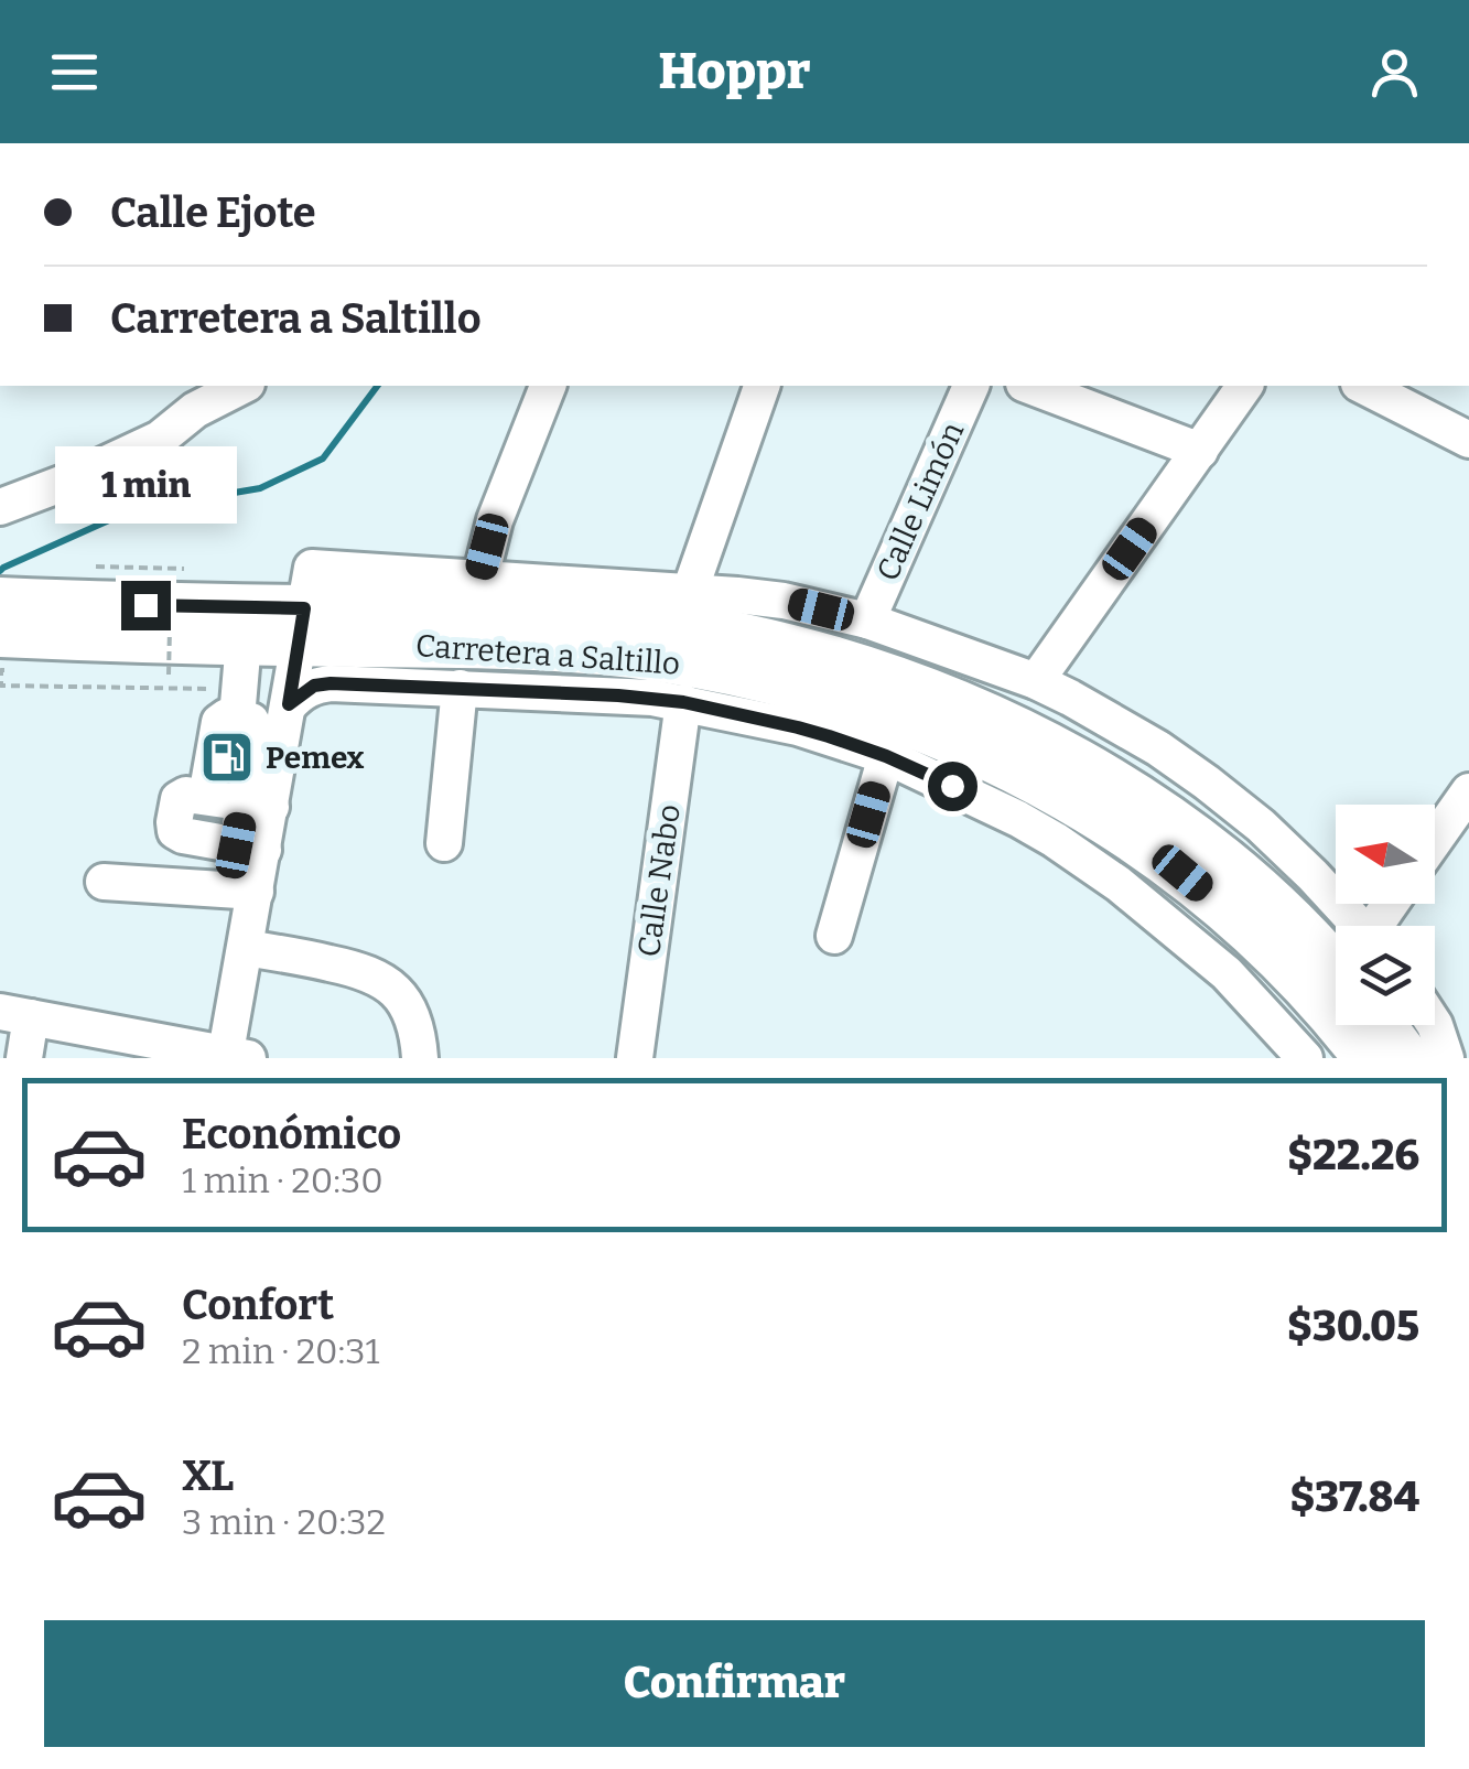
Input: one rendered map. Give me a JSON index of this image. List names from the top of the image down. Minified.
{"streets":{"main road":["Carretera a Saltillo"],"street":["Calle Limón","Calle Nabo"]},"places":{"fuel station":["Pemex"]},"north":"left","page":{"header":"Hoppr","banner":["Calle Ejote","Carretera a Saltillo"],"bubble":"1 min","list":[{"name":"Económico","note":"1 min · 20:30","value":"$22.26"},{"name":"Confort","note":"2 min · 20:31","value":"$30.05"},{"name":"XL","note":"3 min · 20:32","value":"$37.84"}],"buttons":"Confirmar"}}
